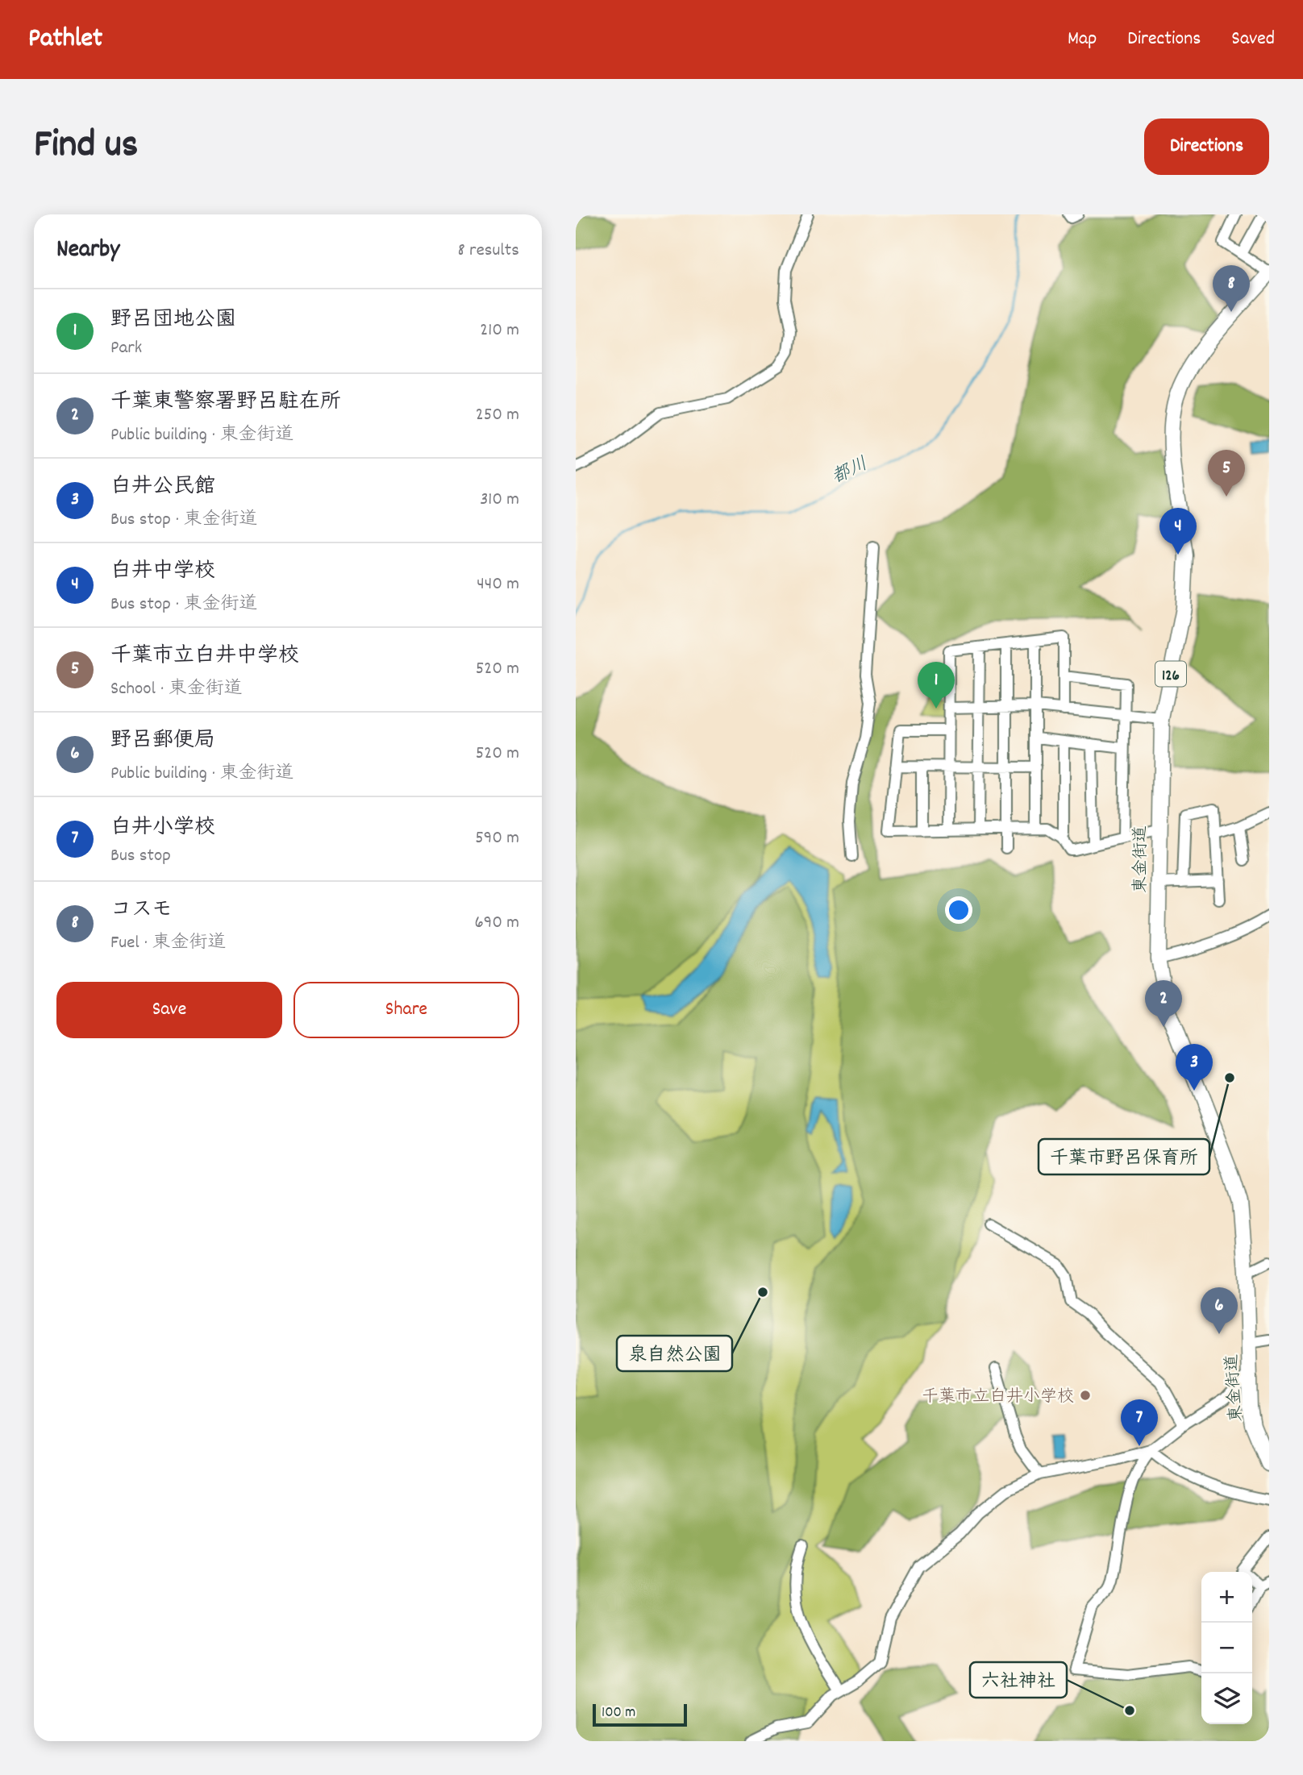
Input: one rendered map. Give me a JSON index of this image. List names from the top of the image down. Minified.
{"streets":{"highway":["126","東金街道"]},"water":["都川"],"places":["千葉市野呂保育所","泉自然公園","千葉市立白井小学校","六社神社"],"scale_bar":"100 m","page":{"header":"Pathlet","nav":["Map","Directions","Saved"],"title":"Find us","buttons":["Directions",["Save","Share"]],"heading":["Nearby","8 results"],"pins":["8","5","4","1","2","3","6","7"],"list":[{"mark":"1","name":"野呂団地公園","note":"Park","value":"210 m"},{"mark":"2","name":"千葉東警察署野呂駐在所","note":"Public building · 東金街道","value":"250 m"},{"mark":"3","name":"白井公民館","note":"Bus stop · 東金街道","value":"310 m"},{"mark":"4","name":"白井中学校","note":"Bus stop · 東金街道","value":"440 m"},{"mark":"5","name":"千葉市立白井中学校","note":"School · 東金街道","value":"520 m"},{"mark":"6","name":"野呂郵便局","note":"Public building · 東金街道","value":"520 m"},{"mark":"7","name":"白井小学校","note":"Bus stop","value":"590 m"},{"mark":"8","name":"コスモ","note":"Fuel · 東金街道","value":"690 m"}],"map_buttons":["+","−"],"scale":"100 m"}}
